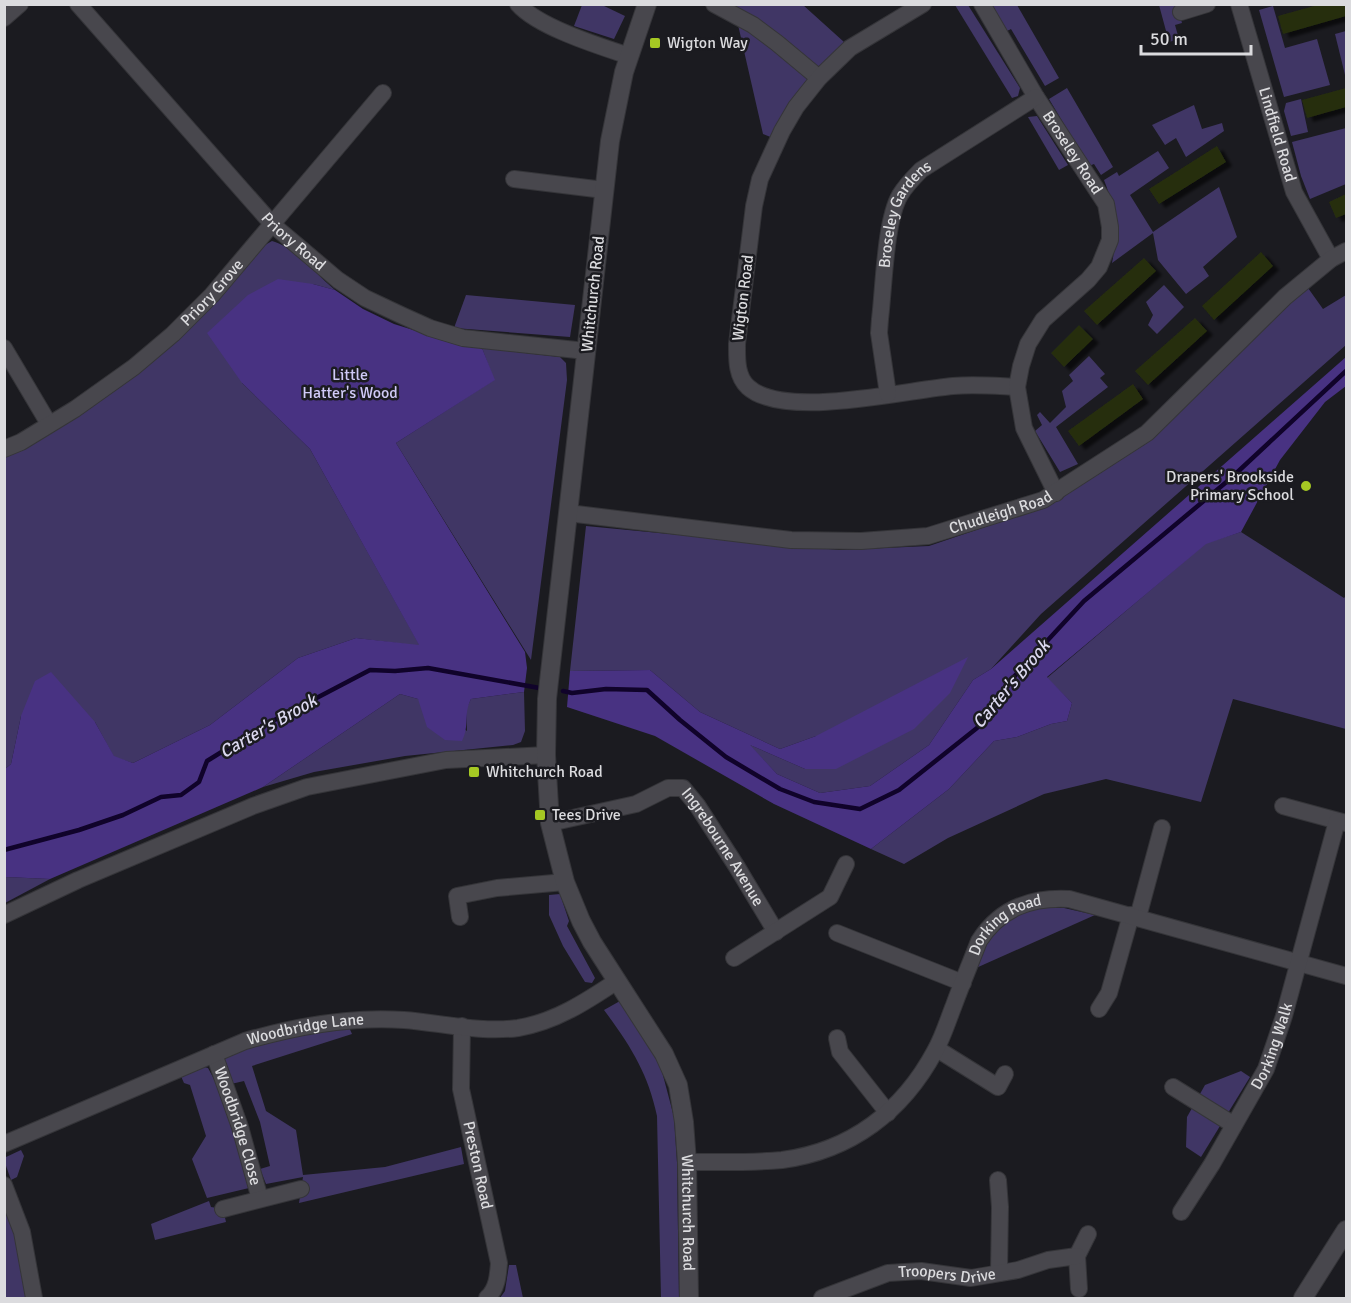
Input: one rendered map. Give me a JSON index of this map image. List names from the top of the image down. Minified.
{"streets":{"street":["Lindfield Road","Broseley Road","Broseley Gardens","Priory Road","Priory Grove","Whitchurch Road","Wigton Road","Chudleigh Road","Ingrebourne Avenue","Dorking Road","Woodbridge Lane","Dorking Walk","Woodbridge Close","Preston Road","Troopers Drive"]},"crossings":[["Lindfield Road","Chudleigh Road"],["Broseley Road","Broseley Gardens"],["Broseley Road","Wigton Road"],["Broseley Road","Chudleigh Road"],["Broseley Gardens","Wigton Road"],["Priory Road","Priory Grove"],["Priory Road","Whitchurch Road"],["Whitchurch Road","Chudleigh Road"],["Whitchurch Road","Ingrebourne Avenue"],["Whitchurch Road","Dorking Road"],["Whitchurch Road","Woodbridge Lane"],["Dorking Road","Dorking Walk"],["Woodbridge Lane","Woodbridge Close"],["Woodbridge Lane","Preston Road"]],"water":["Carter's Brook"],"parks":["Little Hatter's Wood"],"places":{"transit":["Wigton Way","Whitchurch Road","Tees Drive"],"other":["Drapers' Brookside Primary School"]},"scale_bar":"50 m"}
